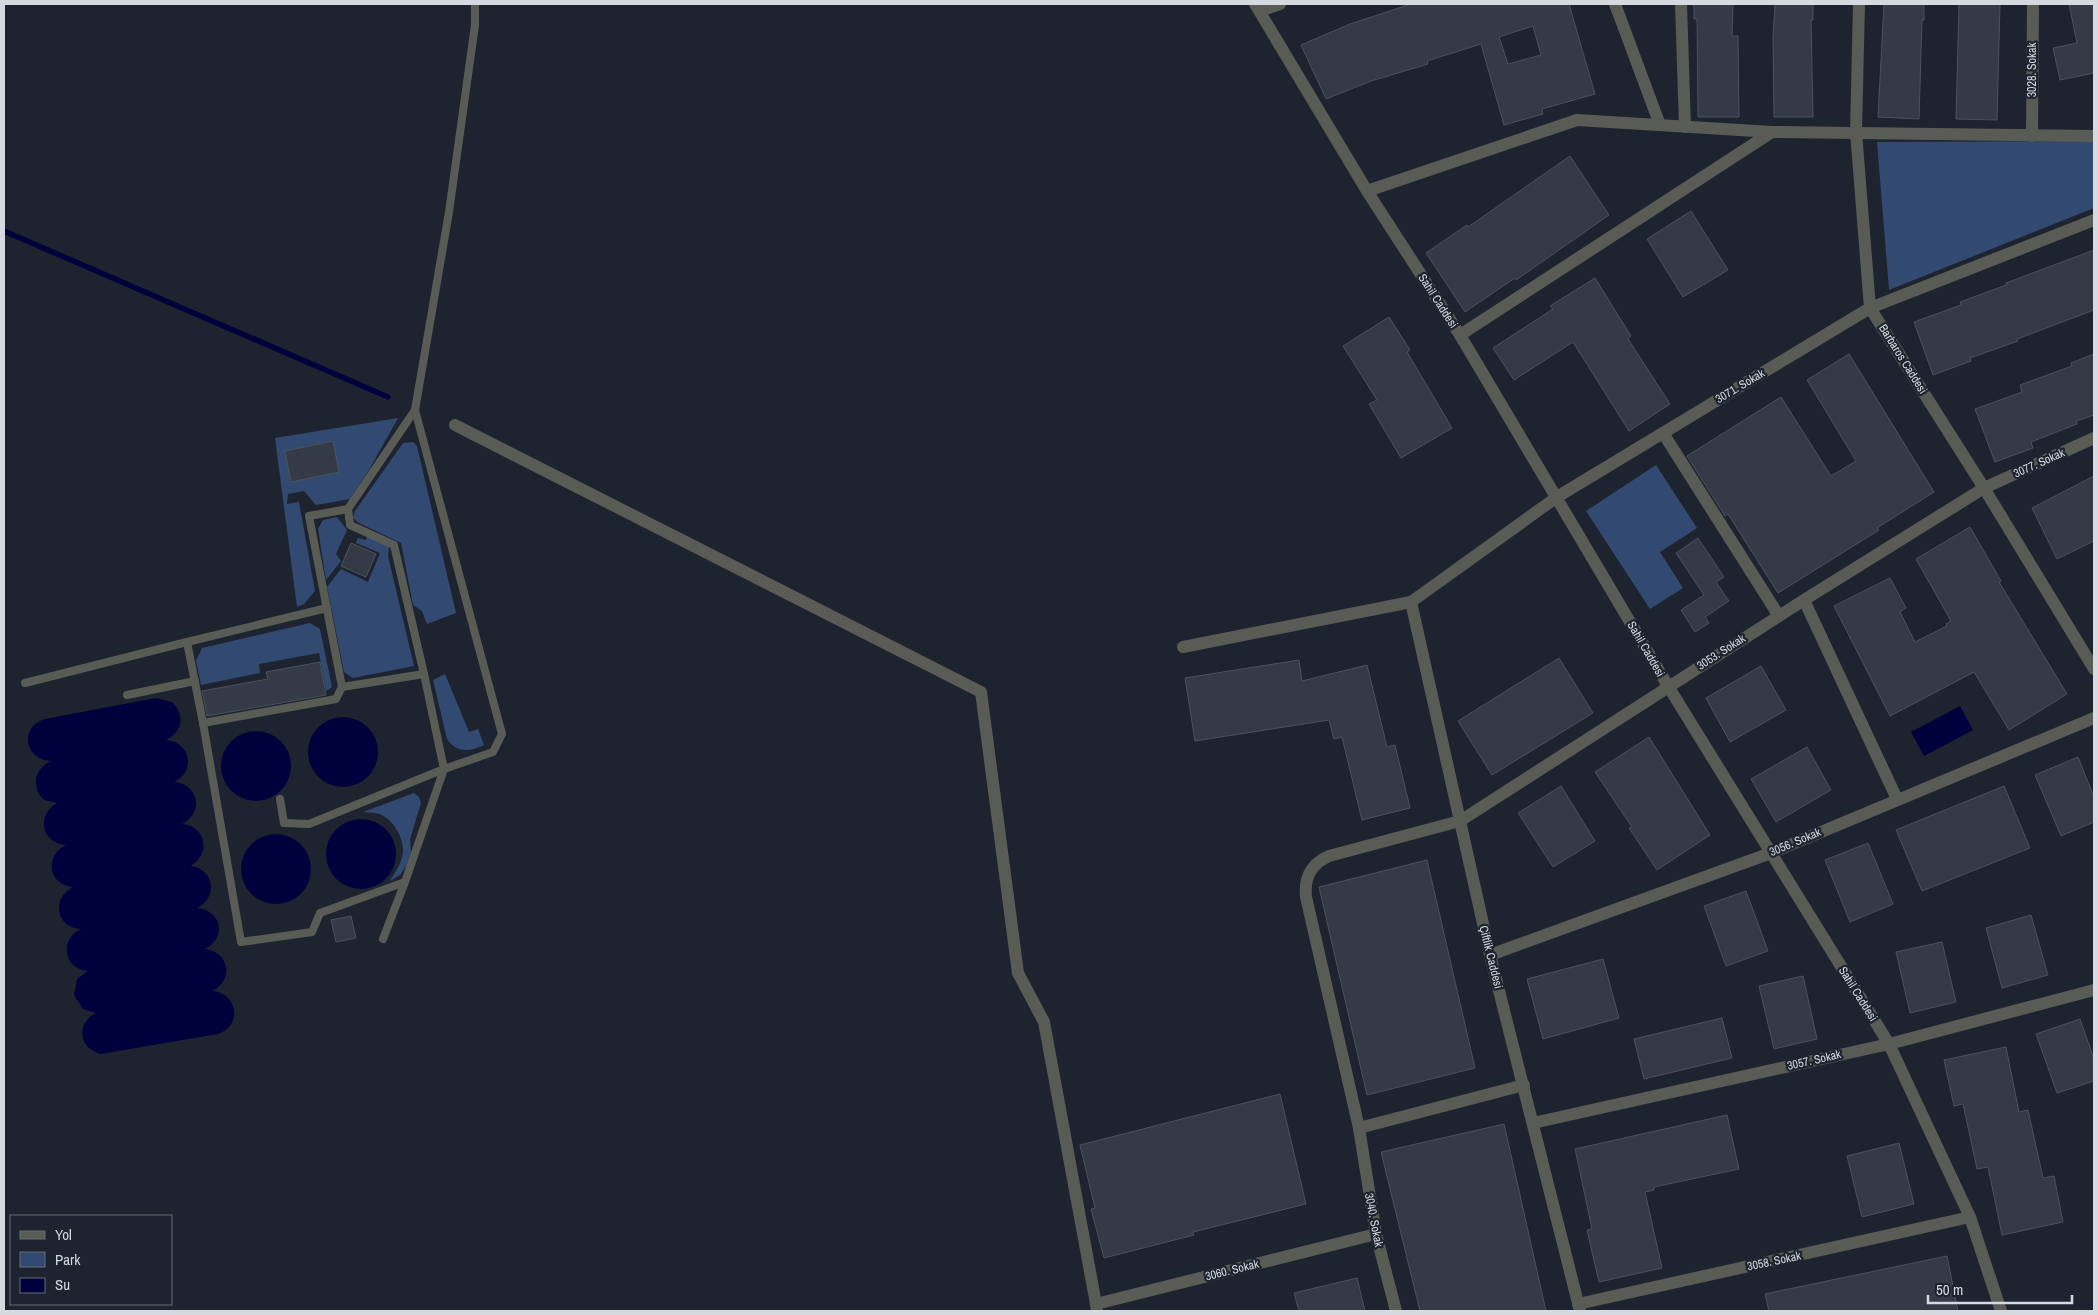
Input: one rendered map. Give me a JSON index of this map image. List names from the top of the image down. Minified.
{"streets":{"street":["3028. Sokak","Sahil Caddesi","Barbaros Caddesi","3071. Sokak","3077. Sokak","3053. Sokak","3056. Sokak","Çiftlik Caddesi","3057. Sokak","3040. Sokak","3058. Sokak","3060. Sokak"]},"crossings":[["Sahil Caddesi","3071. Sokak"],["Sahil Caddesi","3053. Sokak"],["Sahil Caddesi","3056. Sokak"],["Sahil Caddesi","3057. Sokak"],["Sahil Caddesi","3058. Sokak"],["Barbaros Caddesi","3071. Sokak"],["Barbaros Caddesi","3077. Sokak"],["Barbaros Caddesi","3053. Sokak"],["3071. Sokak","Çiftlik Caddesi"],["3077. Sokak","3053. Sokak"],["3053. Sokak","Çiftlik Caddesi"],["3053. Sokak","3040. Sokak"],["3056. Sokak","Çiftlik Caddesi"],["Çiftlik Caddesi","3057. Sokak"],["Çiftlik Caddesi","3040. Sokak"],["Çiftlik Caddesi","3058. Sokak"],["3040. Sokak","3060. Sokak"]],"legend":["Yol","Park","Su"],"scale_bar":"50 m"}
